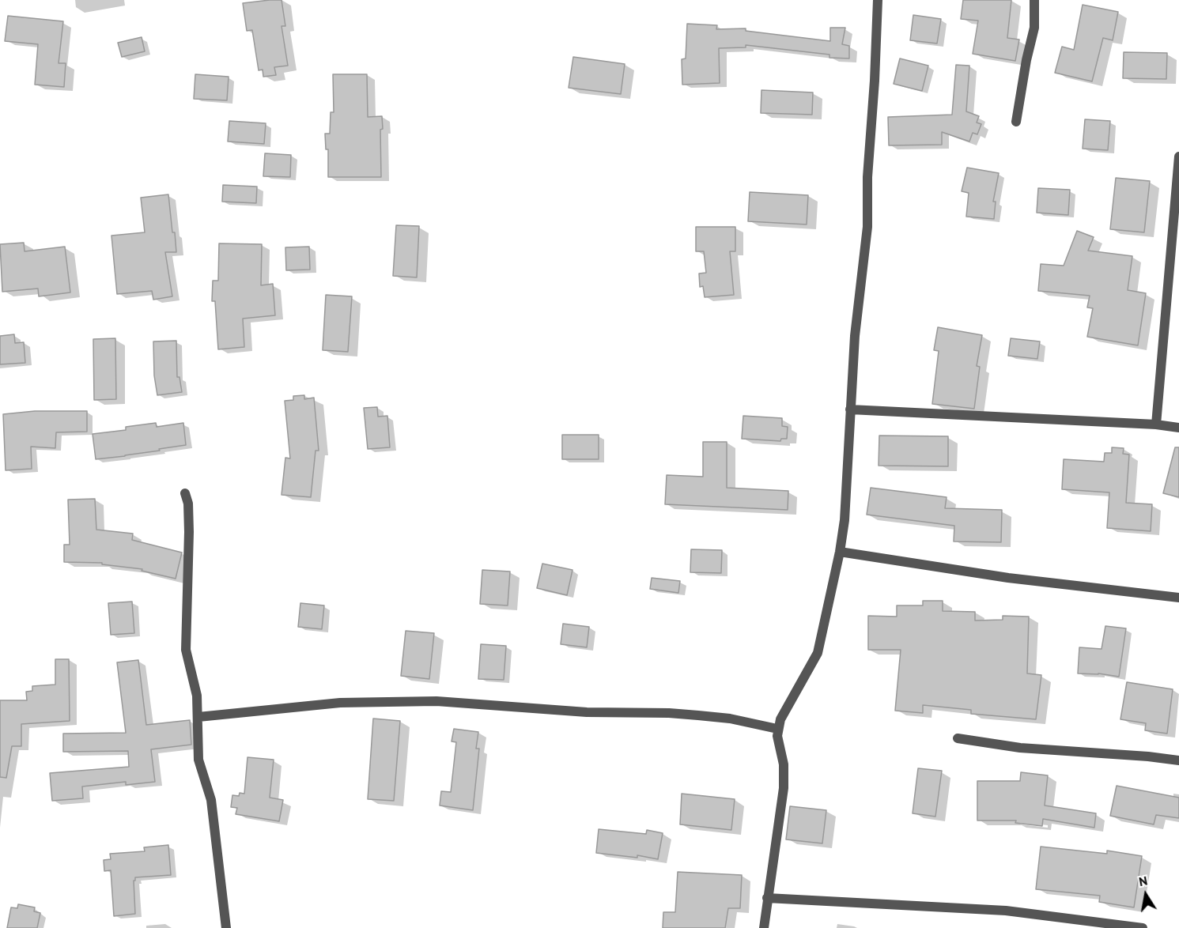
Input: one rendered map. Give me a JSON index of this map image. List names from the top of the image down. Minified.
{"north":"top"}
